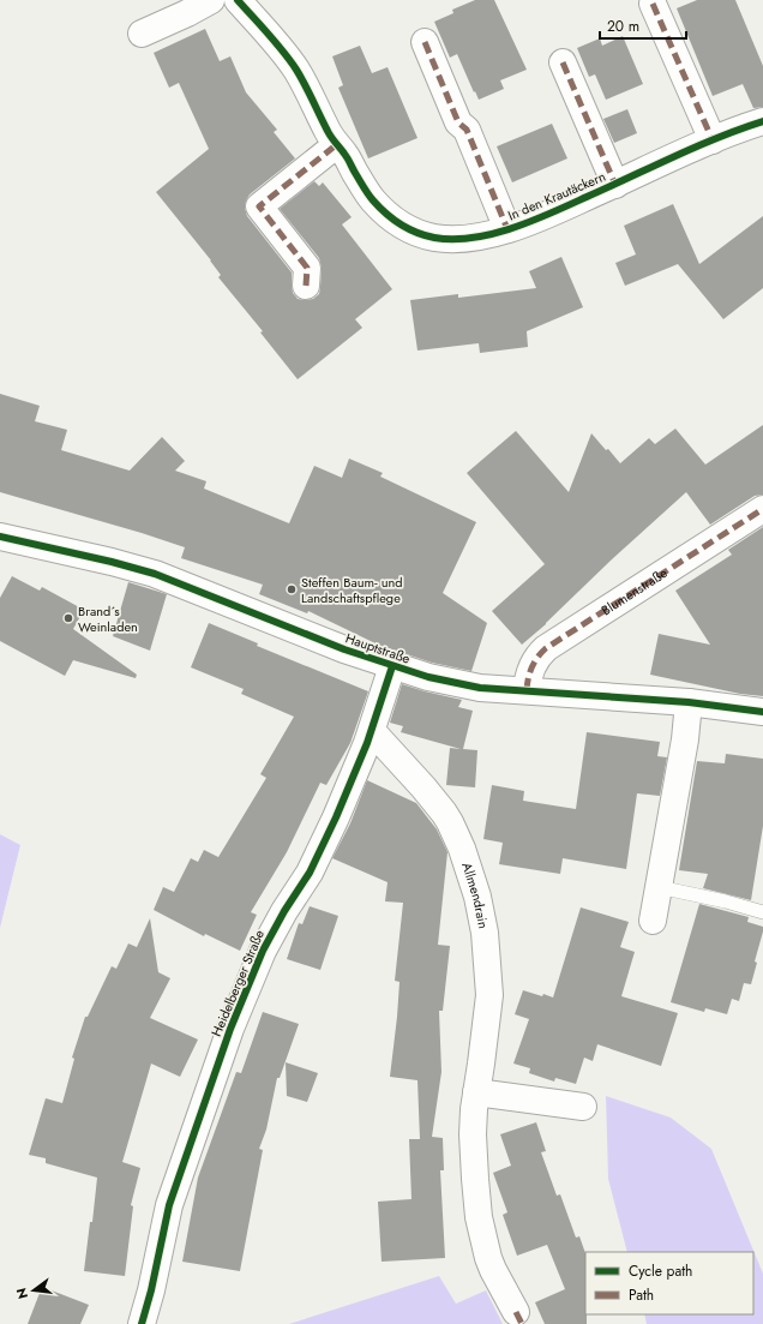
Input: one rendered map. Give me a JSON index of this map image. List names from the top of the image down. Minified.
{"streets":{"street":["In den Krautäckern","Blumenstraße","Hauptstraße","Allmendrain","Heidelberger Straße"]},"crossings":[["Blumenstraße","Hauptstraße"],["Hauptstraße","Heidelberger Straße"],["Allmendrain","Heidelberger Straße"]],"places":["Steffen Baum- und Landschaftspflege","Brand´s Weinladen"],"legend":["Cycle path","Path"],"scale_bar":"20 m","north":"left"}
